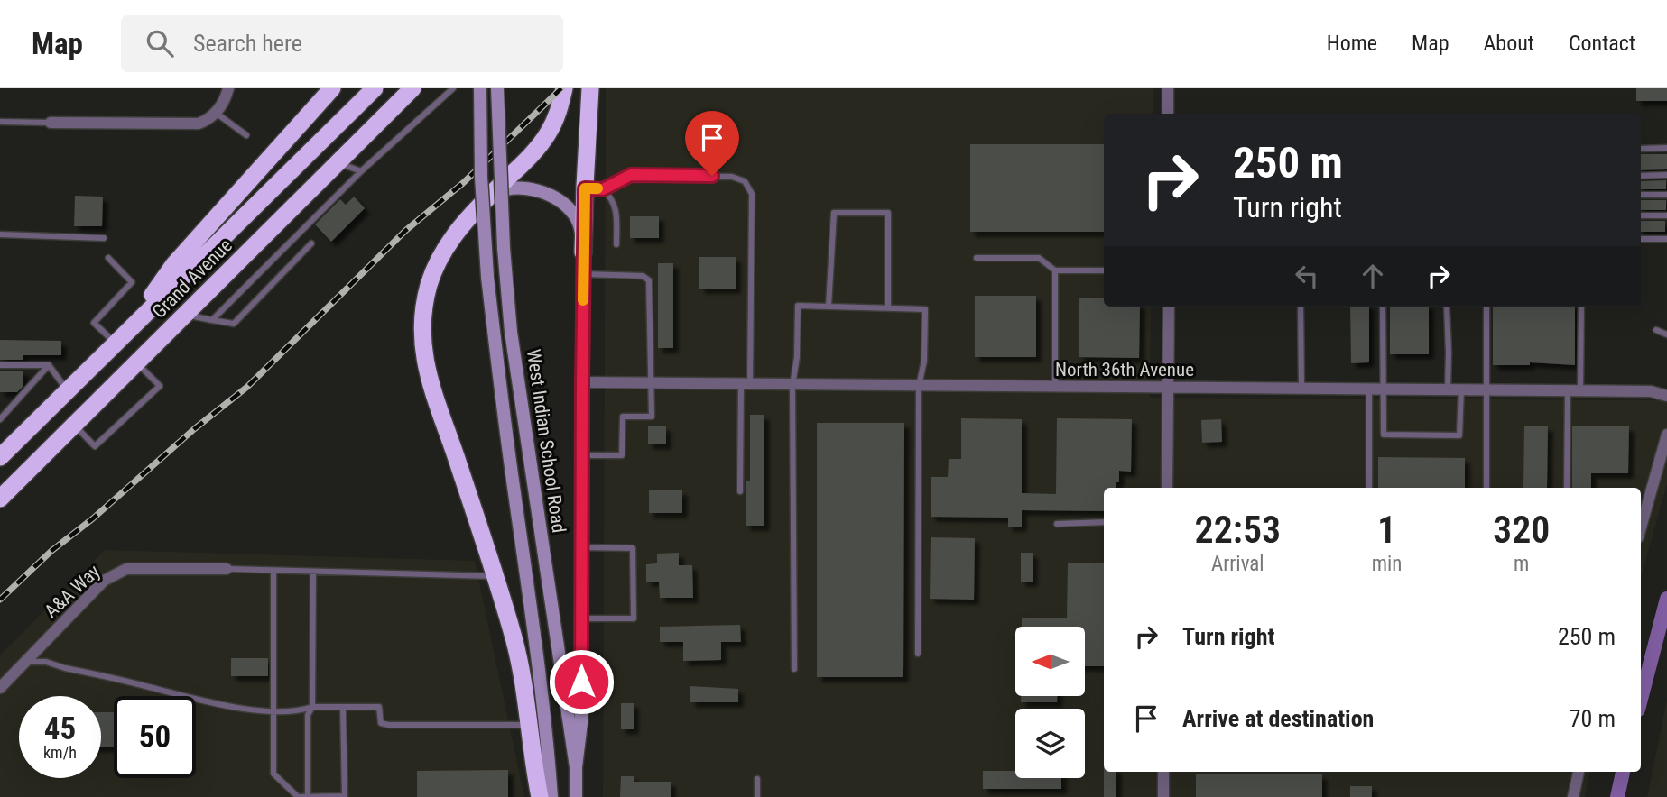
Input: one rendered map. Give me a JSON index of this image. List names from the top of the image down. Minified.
{"streets":{"highway":["Grand Avenue"],"main road":["West Indian School Road"],"street":["North 36th Avenue","A&A Way"]},"north":"left","page":{"header":"Map","search":"Search here","nav":["Home","Map","About","Contact"],"turn":["250 m","Turn right"],"eta":["22:53","Arrival","1","min","320","m"],"list":[{"name":"Turn right","value":"250 m"},{"name":"Arrive at destination","value":"70 m"}],"speed":"45 km/h","limit":"50"}}
